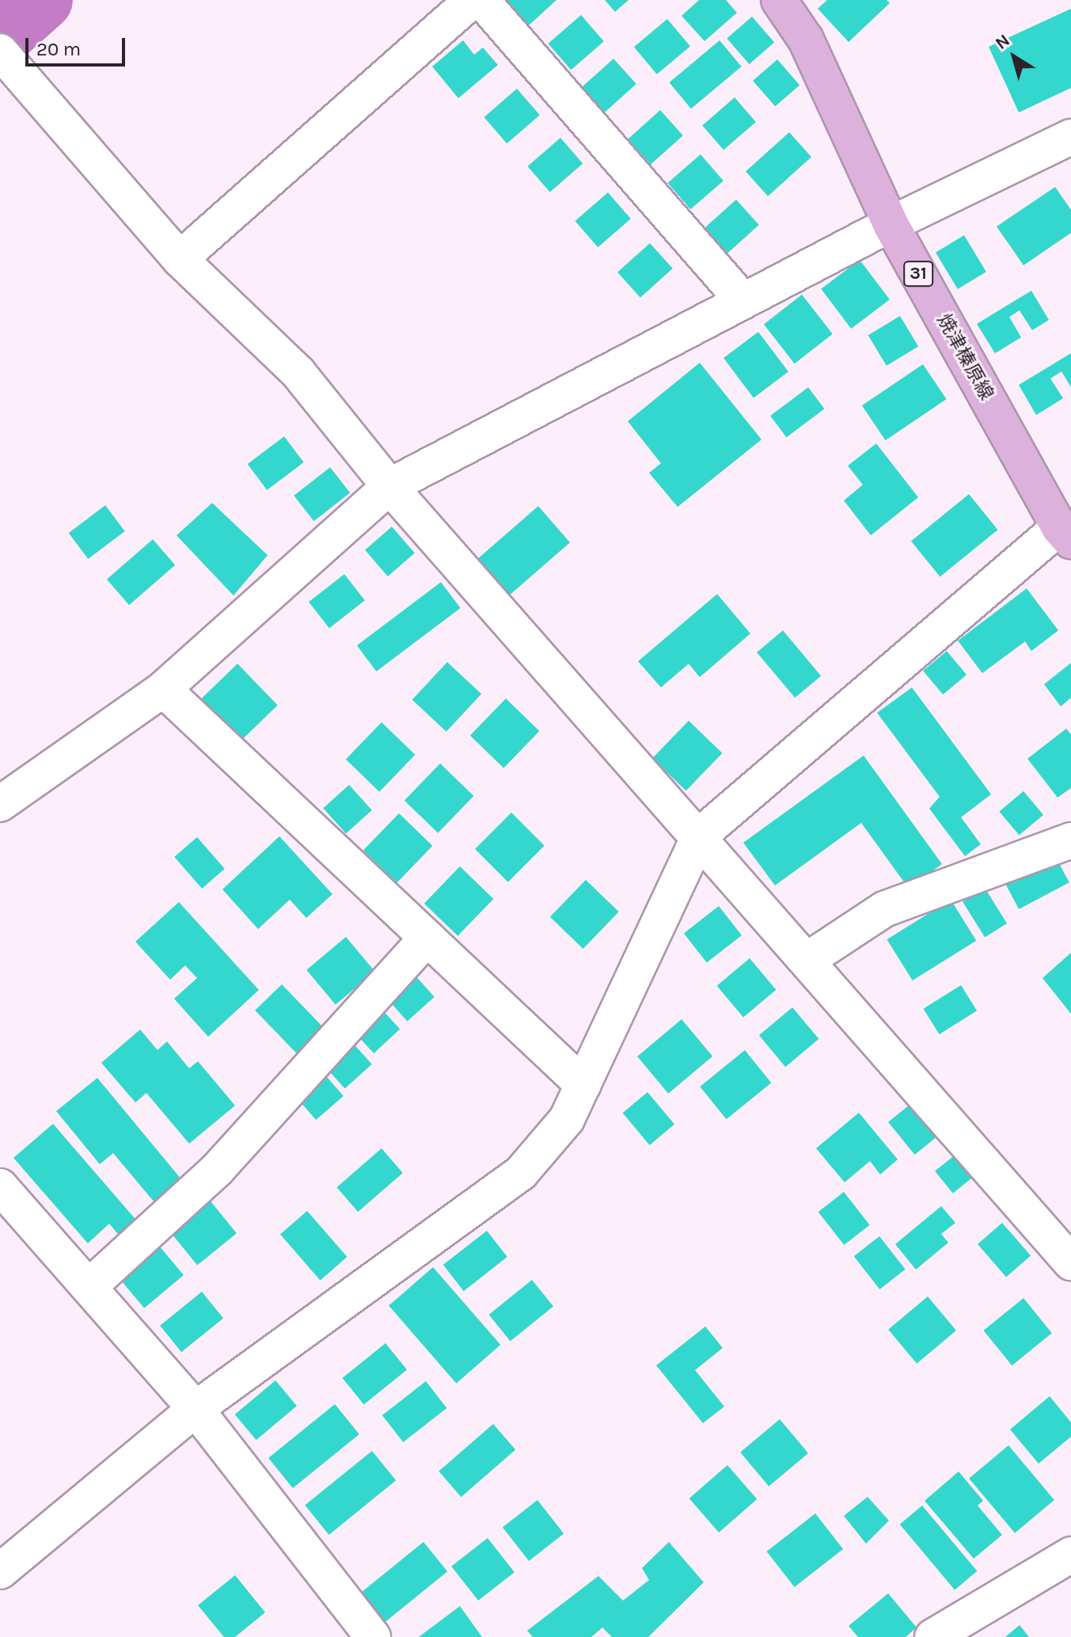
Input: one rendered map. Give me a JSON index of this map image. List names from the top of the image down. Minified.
{"streets":{"main road":["31","焼津榛原線"]},"scale_bar":"20 m","north":"top left"}
